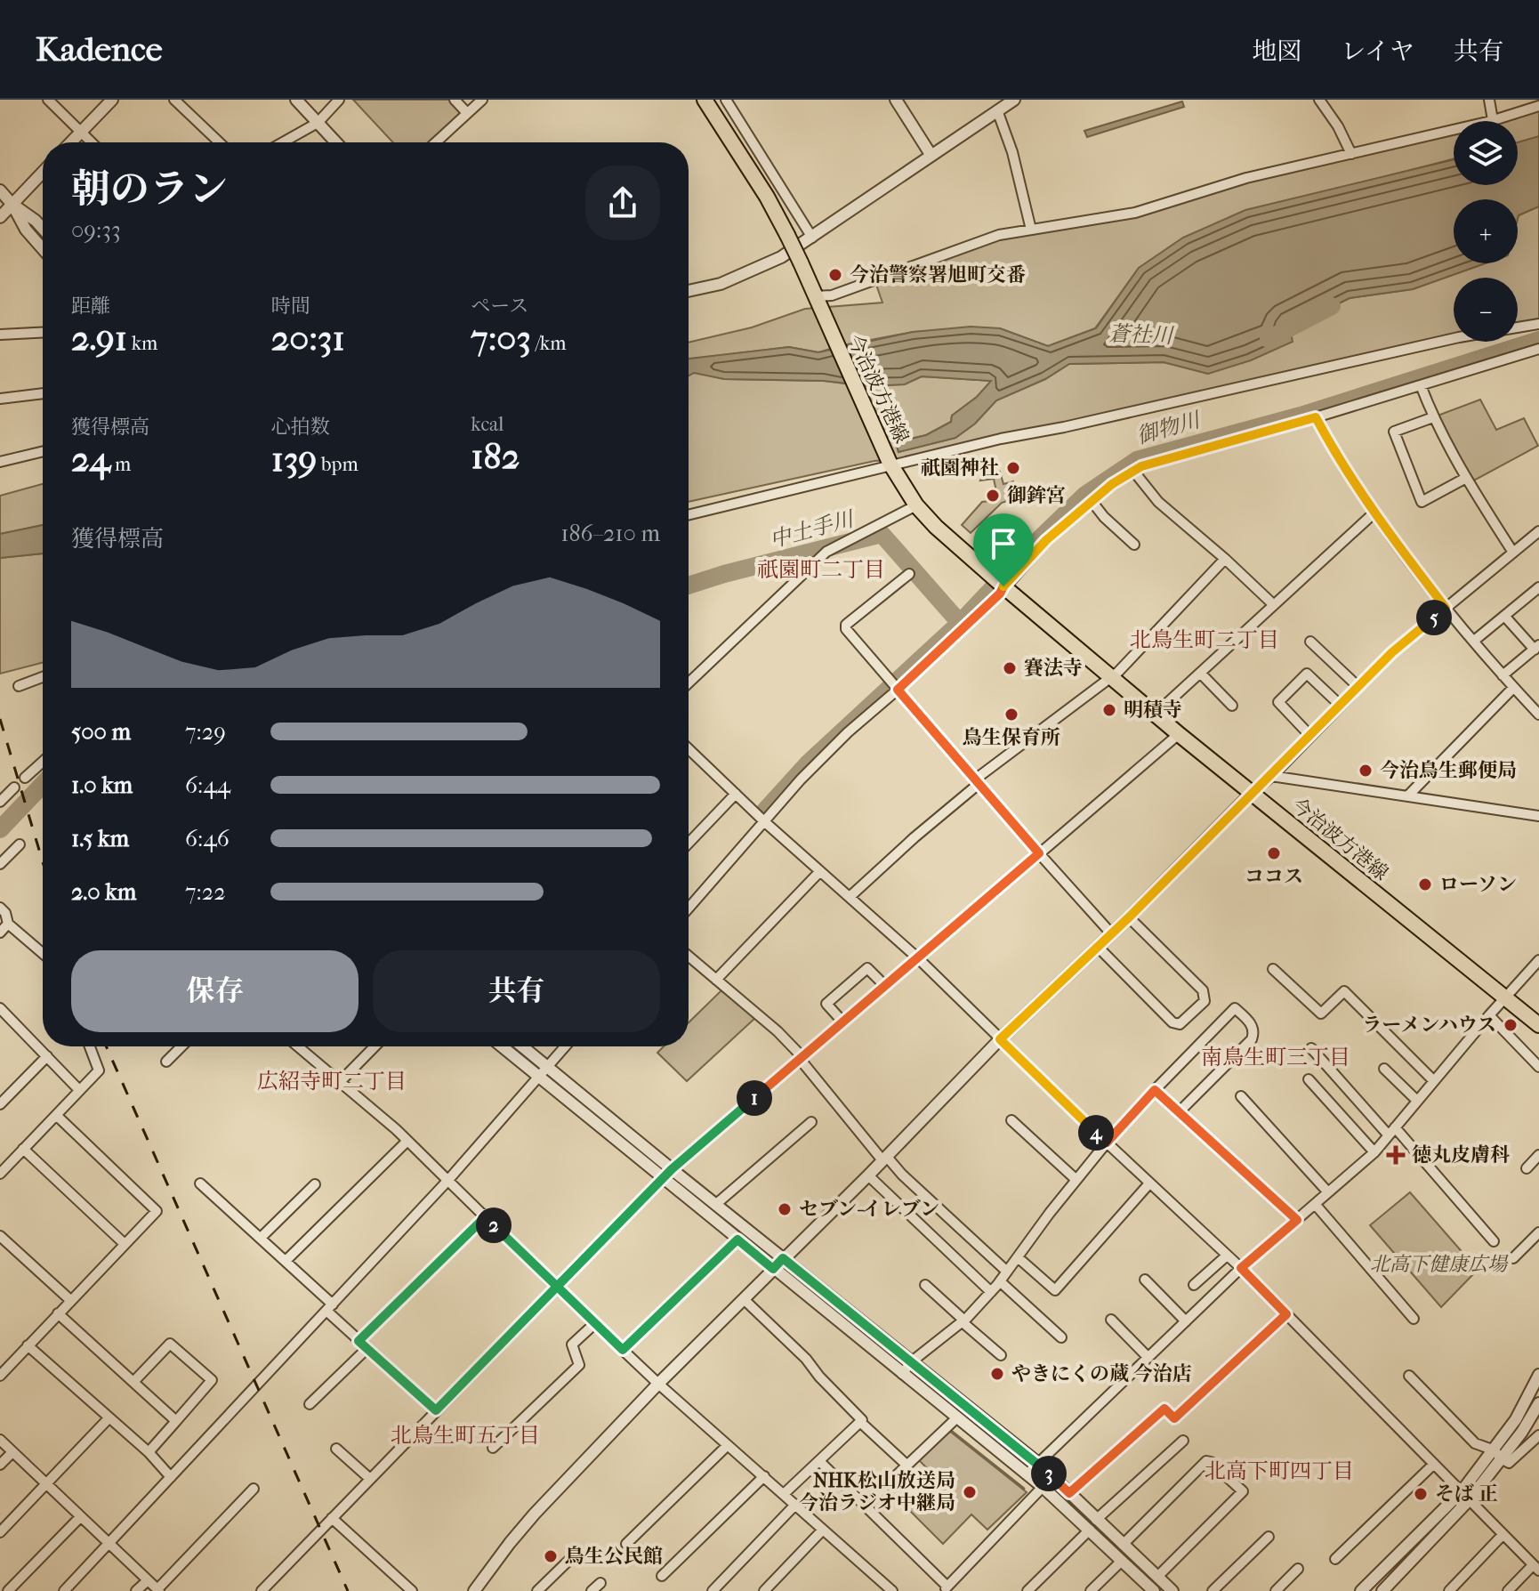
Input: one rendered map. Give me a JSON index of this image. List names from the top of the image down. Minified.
{"streets":{"main road":["今治波方港線"]},"districts":["祇園町二丁目","北鳥生町二丁目","南鳥生町三丁目","広紹寺町二丁目","北鳥生町五丁目","北高下町四丁目"],"water":["蒼社川","御物川","中土手川"],"parks":["北高下健康広場"],"places":{"other":["今治警察署旭町交番","祇園神社","御鉾宮","賽法寺","明積寺","鳥生保育所","今治鳥生郵便局","ココス","ローソン","ラーメンハウス","セブン-イレブン","やきにくの蔵 今治店","NHK松山放送局 今治ラジオ中継局","そば 正","鳥生公民館"],"health":["徳丸皮膚科"]},"page":{"header":"Kadence","nav":["地図","レイヤ","共有"],"map_buttons":["+","−"],"heading":["朝のラン","09:33"],"stats":[["距離","2.91 km"],["時間","20:31"],["ペース","7:03 /km"],["獲得標高","24 m"],["心拍数","139 bpm"],["kcal","182"]],"chart":["獲得標高","186–210 m"],"pins":["5","1","4","2","3"],"list":[{"name":"500 m","note":"7:29"},{"name":"1.0 km","note":"6:44"},{"name":"1.5 km","note":"6:46"},{"name":"2.0 km","note":"7:22"}],"buttons":["保存","共有"]}}
